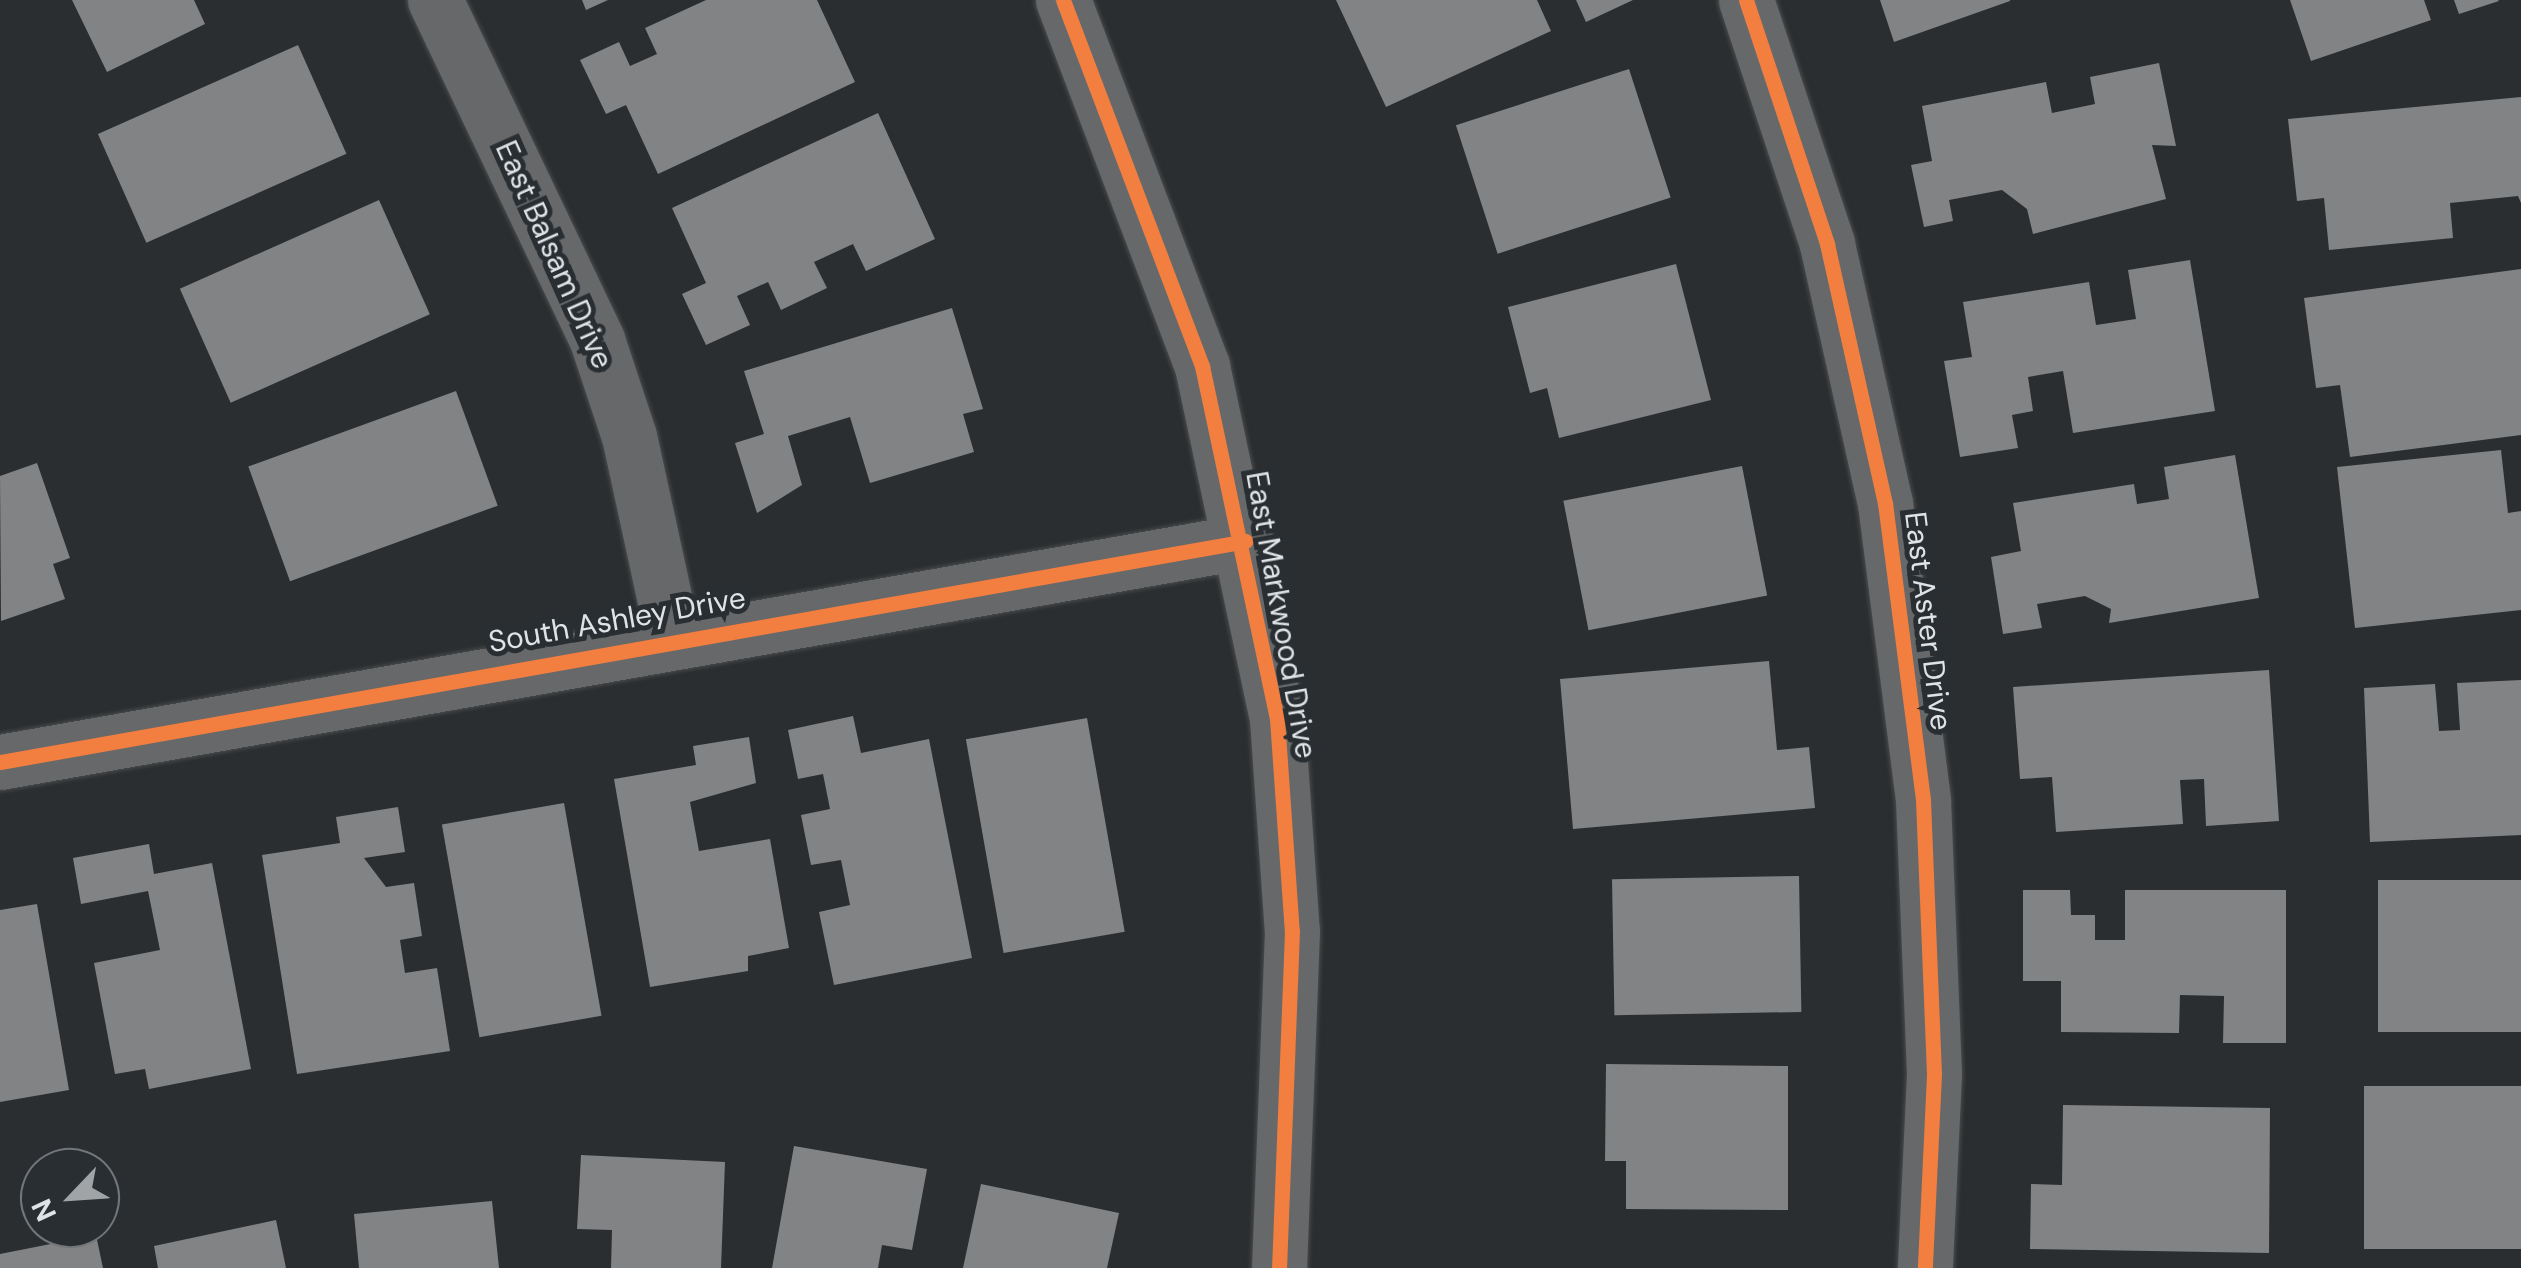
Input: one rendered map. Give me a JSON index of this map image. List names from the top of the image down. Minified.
{"streets":{"street":["East Balsam Drive","East Markwood Drive","South Ashley Drive","East Aster Drive"]},"crossings":[["East Balsam Drive","South Ashley Drive"],["East Markwood Drive","South Ashley Drive"]],"north":"bottom left"}
